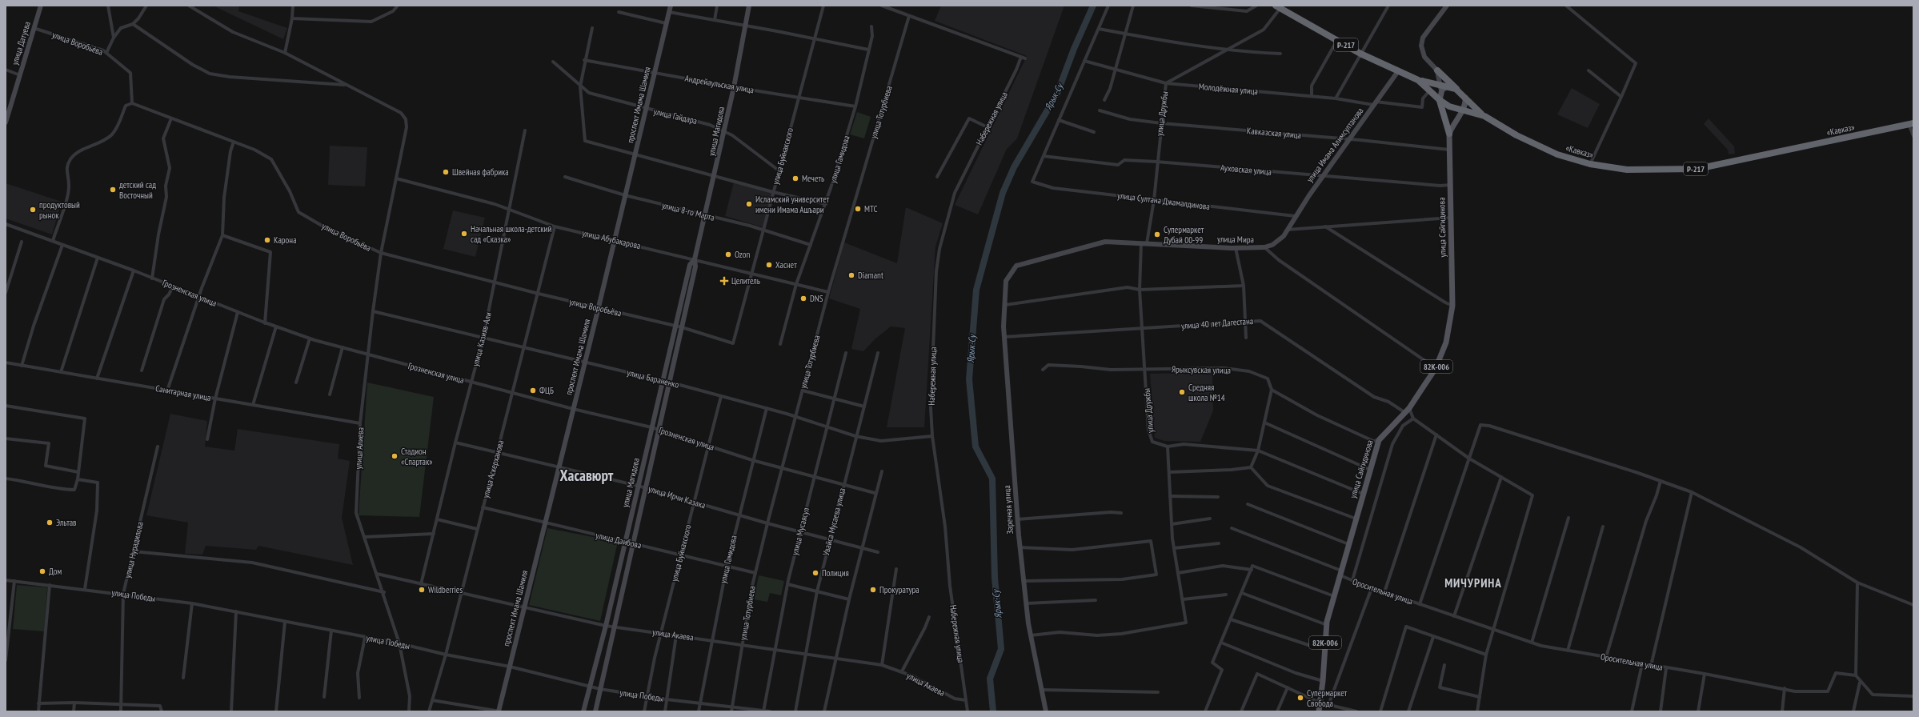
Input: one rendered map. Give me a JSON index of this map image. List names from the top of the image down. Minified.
{"streets":{"highway":["Р-217","«Кавказ»"],"main road":["улица Датуева","проспект Имама Шамиля","улица Магидова","улица Имама Алимсултанова","улица Сайгидинова","улица Мира","82К-006","Заречная улица"],"street":["улица Воробьёва","Андрейаульская улица","Молодёжная улица","улица Тотурбиева","улица Дружбы","улица Гайдара","Набережная улица","Кавказская улица","улица Буйнакского","улица Гамидова","Ауховская улица","улица Султана Джамалдинова","улица 8-го Марта","улица Абубакарова","Грозненская улица","улица 40 лет Дагестана","улица Казияв-Али","Ярыксувская улица","улица Бараненко","Санитарная улица","улица Алиева","улица Аскерханова","улица Ирчи Казака","Увайса Мусаева улица","улица Мусаясул","улица Даибова","улица Нурадилова","Оросительная улица","улица Победы","улица Акаева"]},"crossings":[["улица Датуева","улица Воробьёва"],["улица Воробьёва","проспект Имама Шамиля"],["улица Воробьёва","улица Магидова"],["улица Воробьёва","улица Буйнакского"],["улица Воробьёва","улица Казияв-Али"],["улица Воробьёва","улица Алиева"],["улица Воробьёва","улица Аскерханова"],["Р-217","«Кавказ»"],["Андрейаульская улица","проспект Имама Шамиля"],["Андрейаульская улица","улица Магидова"],["Андрейаульская улица","улица Буйнакского"],["Андрейаульская улица","улица Гамидова"],["Молодёжная улица","улица Дружбы"],["Молодёжная улица","улица Имама Алимсултанова"],["проспект Имама Шамиля","улица Гайдара"],["проспект Имама Шамиля","улица 8-го Марта"],["проспект Имама Шамиля","улица Абубакарова"],["проспект Имама Шамиля","Грозненская улица"],["проспект Имама Шамиля","улица Бараненко"],["проспект Имама Шамиля","улица Ирчи Казака"],["проспект Имама Шамиля","улица Даибова"],["проспект Имама Шамиля","улица Победы"],["проспект Имама Шамиля","улица Акаева"],["улица Тотурбиева","Набережная улица"],["улица Тотурбиева","улица Абубакарова"],["улица Тотурбиева","Грозненская улица"],["улица Тотурбиева","улица Бараненко"],["улица Тотурбиева","улица Ирчи Казака"],["улица Тотурбиева","улица Даибова"],["улица Тотурбиева","улица Победы"],["улица Тотурбиева","улица Акаева"],["улица Дружбы","«Кавказ»"],["улица Дружбы","Кавказская улица"],["улица Дружбы","Ауховская улица"],["улица Дружбы","улица Султана Джамалдинова"],["улица Дружбы","улица Мира"],["улица Дружбы","улица 40 лет Дагестана"],["улица Дружбы","Ярыксувская улица"],["улица Гайдара","улица Магидова"],["улица Гайдара","улица Буйнакского"],["Набережная улица","улица Бараненко"],["Набережная улица","улица Акаева"],["«Кавказ»","улица Имама Алимсултанова"],["«Кавказ»","82К-006"],["улица Магидова","улица 8-го Марта"],["улица Магидова","улица Абубакарова"],["улица Магидова","Грозненская улица"],["улица Магидова","улица Бараненко"],["улица Магидова","улица Ирчи Казака"],["улица Магидова","улица Даибова"],["улица Магидова","улица Победы"],["улица Магидова","улица Акаева"],["Кавказская улица","улица Имама Алимсултанова"],["Кавказская улица","улица Сайгидинова"],["улица Имама Алимсултанова","Ауховская улица"],["улица Имама Алимсултанова","улица Султана Джамалдинова"],["улица Имама Алимсултанова","улица Мира"],["улица Буйнакского","улица 8-го Марта"],["улица Буйнакского","улица Абубакарова"],["улица Буйнакского","Грозненская улица"],["улица Буйнакского","улица Бараненко"],["улица Буйнакского","улица Ирчи Казака"],["улица Буйнакского","улица Даибова"],["улица Буйнакского","улица Победы"],["улица Буйнакского","улица Акаева"],["улица Гамидова","улица 8-го Марта"],["улица Гамидова","улица Абубакарова"],["улица Гамидова","Грозненская улица"],["улица Гамидова","улица Бараненко"],["улица Гамидова","улица Ирчи Казака"],["улица Гамидова","улица Даибова"],["улица Гамидова","улица Победы"],["улица Гамидова","улица Акаева"],["Ауховская улица","улица Султана Джамалдинова"],["Ауховская улица","улица Сайгидинова"],["улица Сайгидинова","улица 40 лет Дагестана"],["улица Сайгидинова","82К-006"],["улица Сайгидинова","Ярыксувская улица"],["улица Сайгидинова","Оросительная улица"],["улица Абубакарова","улица Казияв-Али"],["улица Абубакарова","улица Алиева"],["улица Абубакарова","улица Аскерханова"],["улица Мира","Заречная улица"],["Грозненская улица","улица Казияв-Али"],["Грозненская улица","улица Алиева"],["Грозненская улица","улица Аскерханова"],["Грозненская улица","Увайса Мусаева улица"],["Грозненская улица","улица Мусаясул"],["улица 40 лет Дагестана","Заречная улица"],["улица Казияв-Али","улица Бараненко"],["улица Казияв-Али","улица Ирчи Казака"],["улица Казияв-Али","улица Акаева"],["улица Бараненко","улица Алиева"],["улица Бараненко","улица Аскерханова"],["улица Бараненко","Увайса Мусаева улица"],["улица Бараненко","улица Мусаясул"],["Санитарная улица","улица Алиева"],["улица Алиева","улица Победы"],["улица Алиева","улица Акаева"],["улица Аскерханова","улица Ирчи Казака"],["улица Аскерханова","улица Даибова"],["улица Аскерханова","улица Победы"],["улица Аскерханова","улица Акаева"],["улица Ирчи Казака","Увайса Мусаева улица"],["улица Ирчи Казака","улица Мусаясул"],["Увайса Мусаева улица","улица Акаева"],["улица Мусаясул","улица Победы"],["улица Мусаясул","улица Акаева"],["улица Нурадилова","улица Победы"]],"districts":["Хасавюрт","МИЧУРИНА"],"water":["Ярык-Су"],"places":{"other":["Швейная фабрика","Мечеть","детский сад Восточный","Исламский университет имени Имама Ашъари","МТС","продуктовый рынок","Начальная школа-детский сад «Сказка»","Супермаркет Дубай 00-99","Карона","Ozon","Хаснет","Diamant","DNS","ФЦБ","Средняя школа №14","Стадион «Спартак»","Эльтав","Дом","Полиция","Wildberries","Прокуратура","Супермаркет Свобода"],"health":["Целитель"]}}
